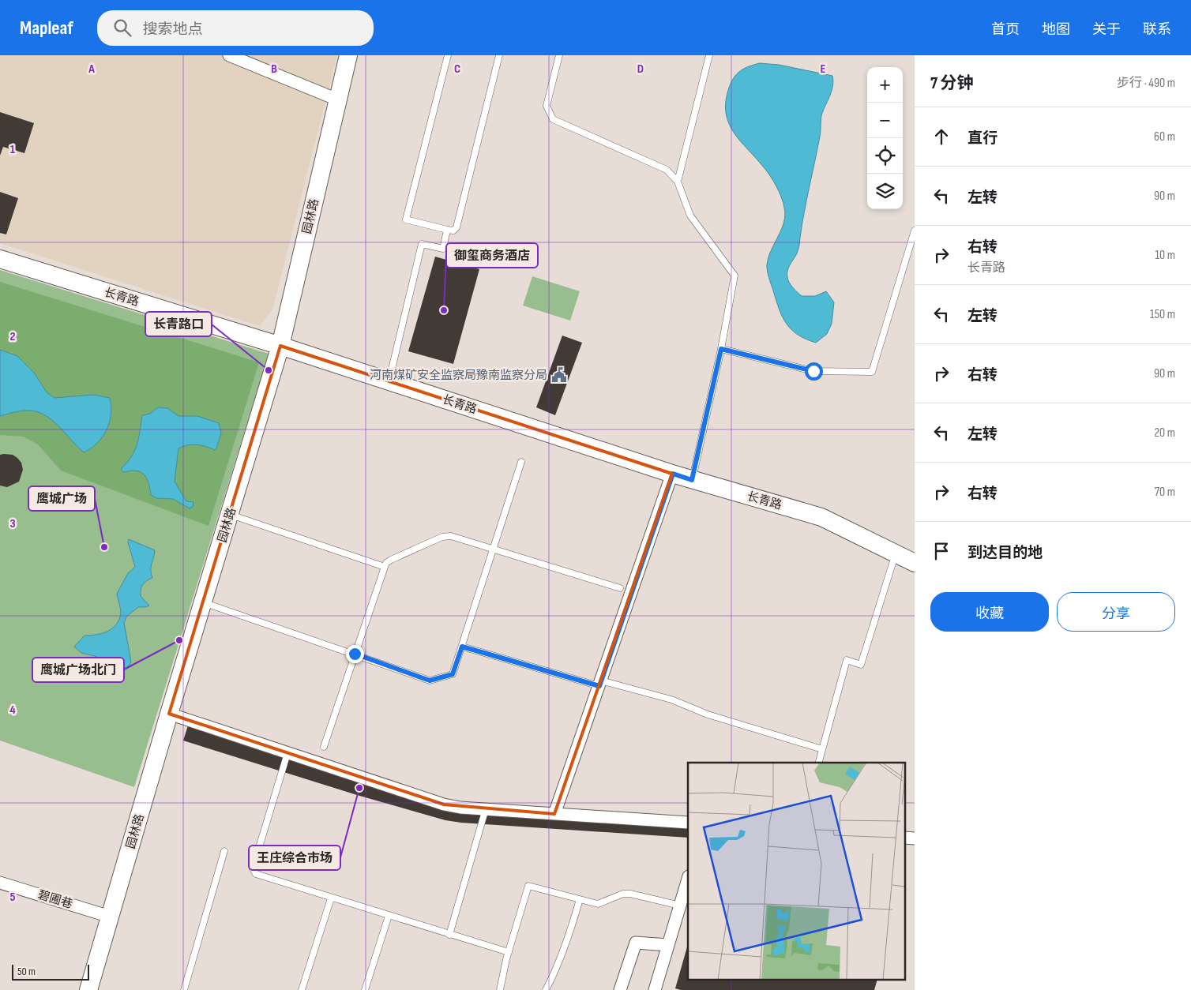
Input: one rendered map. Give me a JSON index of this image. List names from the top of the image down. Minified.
{"streets":{"street":["园林路","长青路","碧圃巷"]},"crossings":[["园林路","长青路"],["园林路","碧圃巷"]],"places":{"other":["御玺商务酒店","长青路口","鹰城广场","鹰城广场北门","王庄综合市场"],"public building":["河南煤矿安全监察局豫南监察分局"]},"scale_bar":"50 m","page":{"header":"Mapleaf","search":"搜索地点","nav":["首页","地图","关于","联系"],"heading":["7 分钟","步行 · 490 m"],"map_buttons":["+","−"],"list":[["直行","60 m"],["左转","90 m"],["右转","长青路","10 m"],["左转","150 m"],["右转","90 m"],["左转","20 m"],["右转","70 m"],"到达目的地"],"buttons":["收藏","分享"],"scale":"50 m"},"grid":{"columns":["A","B","C","D","E"],"rows":["1","2","3","4","5"]}}
